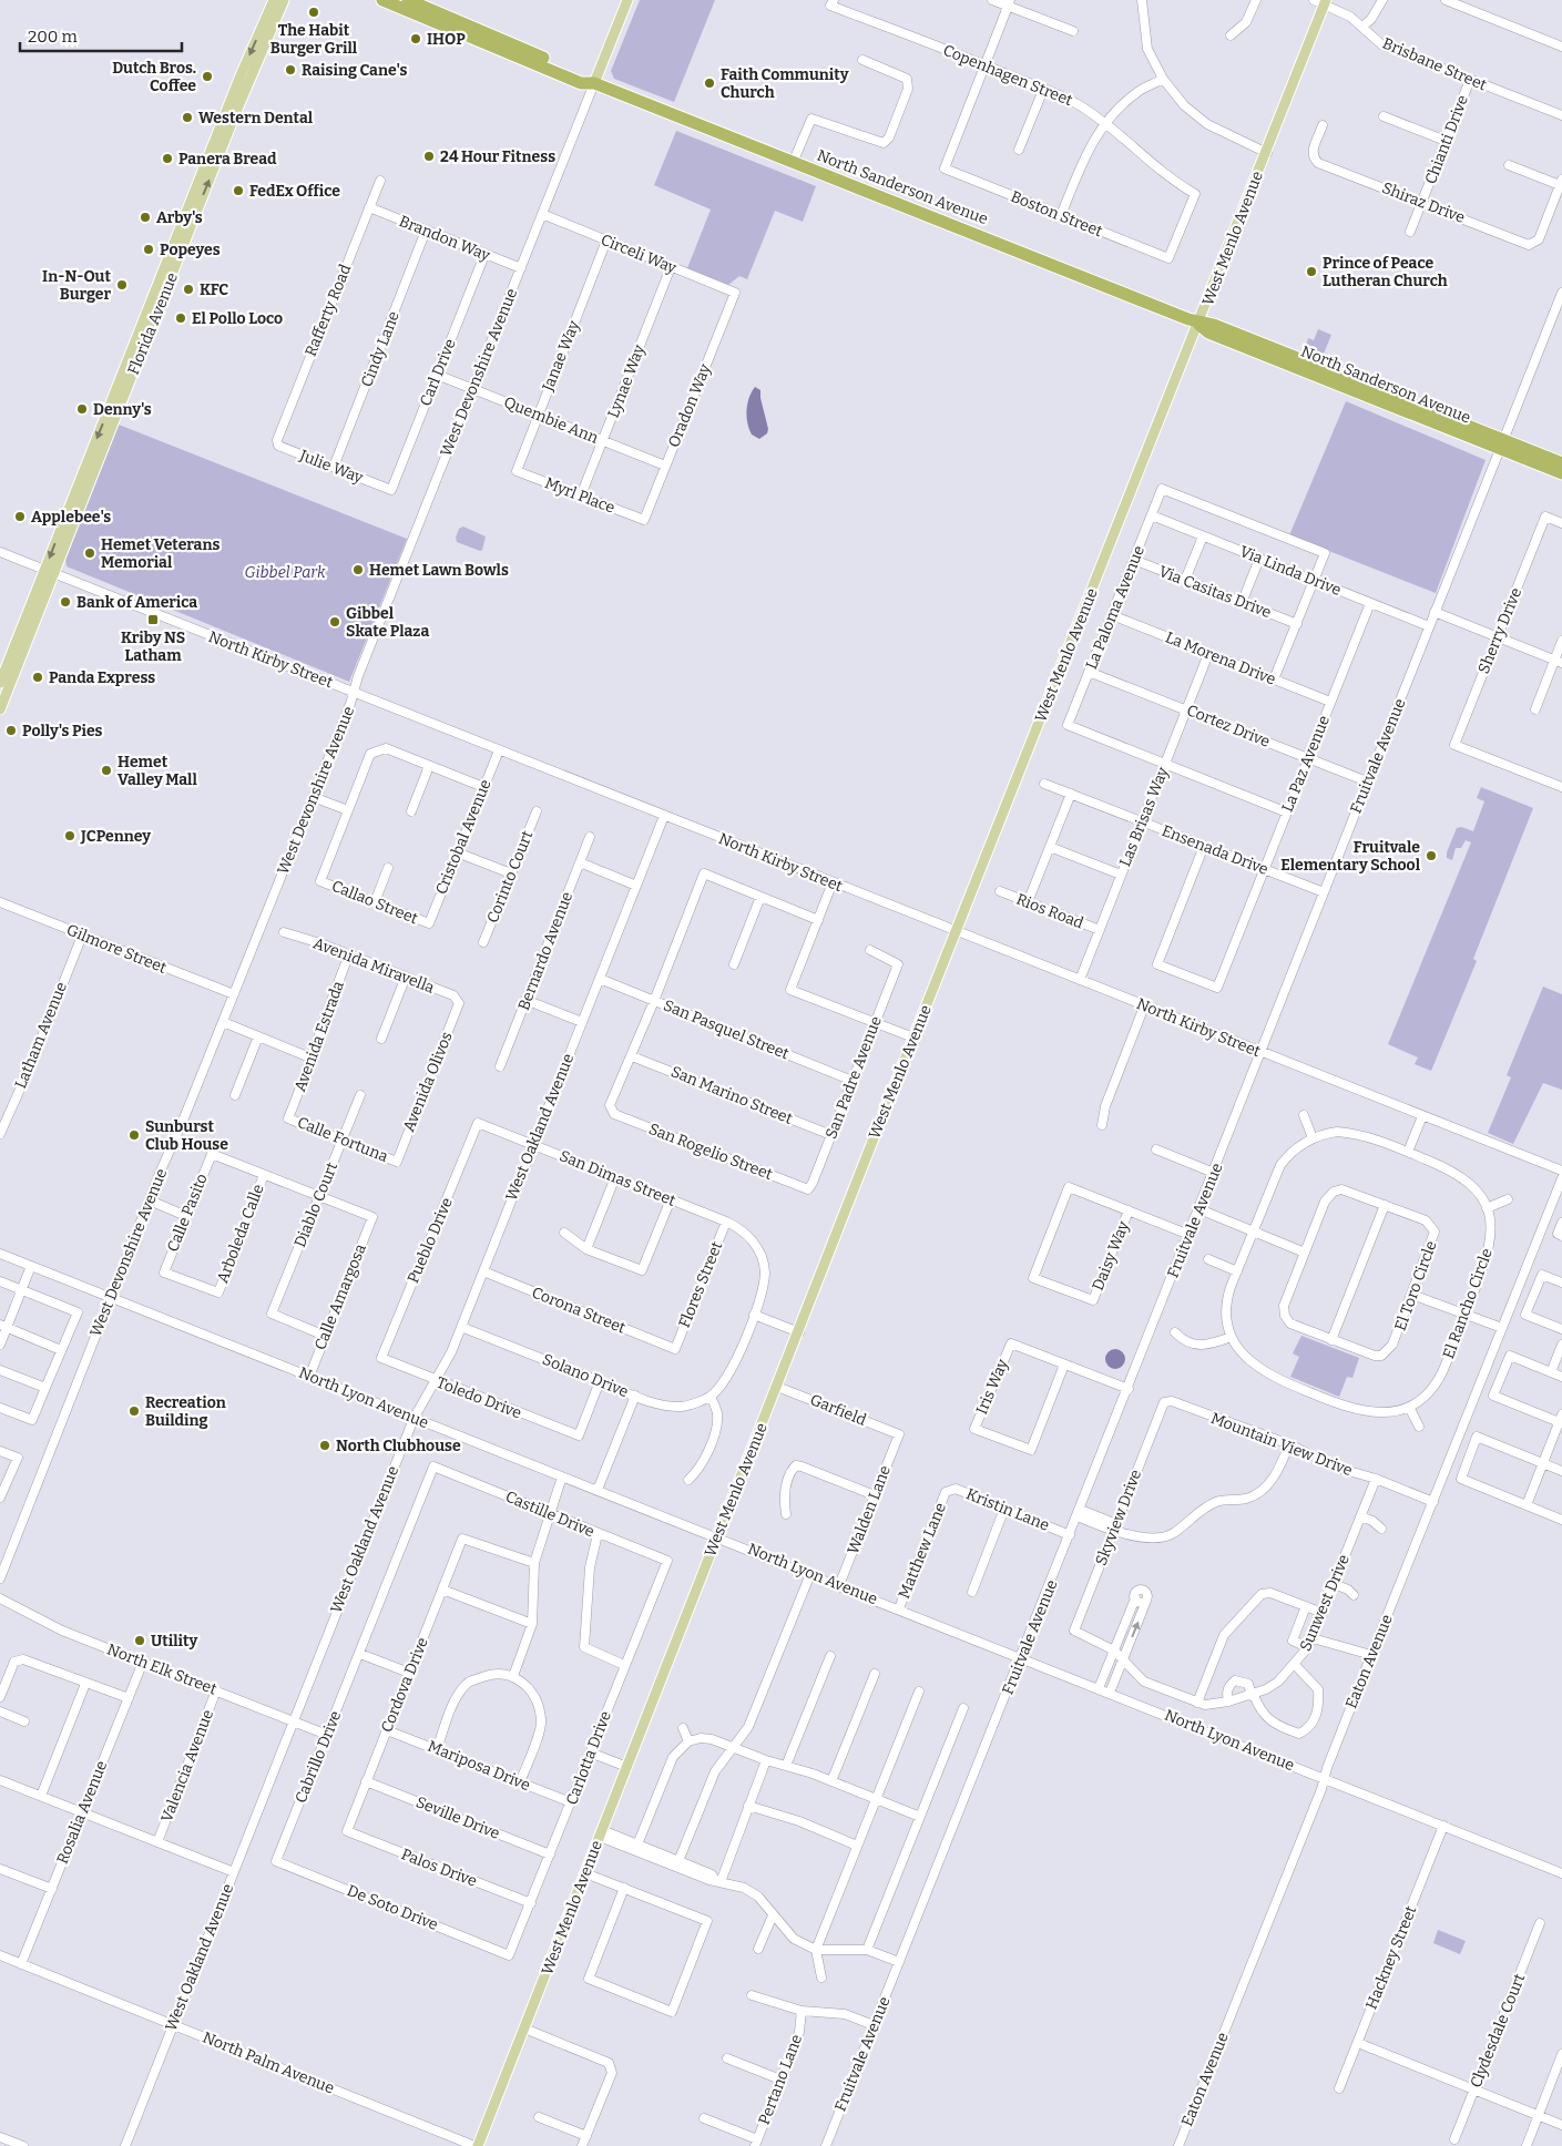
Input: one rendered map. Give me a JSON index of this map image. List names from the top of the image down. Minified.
{"streets":{"highway":["North Sanderson Avenue"],"main road":["West Menlo Avenue","Florida Avenue","West Devonshire Avenue"],"street":["Brisbane Street","Copenhagen Street","Chianti Drive","Shiraz Drive","Boston Street","Brandon Way","Circeli Way","Rafferty Road","Cindy Lane","Janae Way","Carl Drive","Lynae Way","Oradon Way","Quembie Ann","Julie Way","Myrl Place","Via Linda Drive","Via Casitas Drive","La Paloma Avenue","Sherry Drive","La Morena Drive","North Kirby Street","Cortez Drive","Fruitvale Avenue","La Paz Avenue","Las Brisas Way","Cristobal Avenue","Ensenada Drive","Corinto Court","Callao Street","Rios Road","Gilmore Street","Bernardo Avenue","Avenida Miravella","San Pasquel Street","Latham Avenue","Avenida Estrada","San Padre Avenue","Avenida Olivos","San Marino Street","West Oakland Avenue","Calle Fortuna","San Rogelio Street","San Dimas Street","Diablo Court","Calle Pasito","Arboleda Calle","Pueblo Drive","Daisy Way","Flores Street","El Toro Circle","Calle Amargosa","El Rancho Circle","Corona Street","Solano Drive","Iris Way","North Lyon Avenue","Toledo Drive","Garfield","Mountain View Drive","Walden Lane","Kristin Lane","Castille Drive","Skyview Drive","Matthew Lane","Sunwest Drive","Eaton Avenue","North Elk Street","Cordova Drive","Cabrillo Drive","Carlotta Drive","Valencia Avenue","Mariposa Drive","Rosalia Avenue","Seville Drive","Palos Drive","De Soto Drive","Hackney Street","Clydesdale Court","North Palm Avenue","Pertano Lane"]},"crossings":[["Brisbane Street","Chianti Drive"],["Brisbane Street","West Menlo Avenue"],["Copenhagen Street","Boston Street"],["Chianti Drive","Shiraz Drive"],["North Sanderson Avenue","West Menlo Avenue"],["North Sanderson Avenue","West Devonshire Avenue"],["North Sanderson Avenue","Fruitvale Avenue"],["Brandon Way","Rafferty Road"],["Brandon Way","Cindy Lane"],["Brandon Way","Carl Drive"],["Brandon Way","West Devonshire Avenue"],["West Menlo Avenue","North Kirby Street"],["West Menlo Avenue","North Lyon Avenue"],["West Menlo Avenue","Garfield"],["West Menlo Avenue","North Palm Avenue"],["Circeli Way","Janae Way"],["Circeli Way","West Devonshire Avenue"],["Circeli Way","Lynae Way"],["Circeli Way","Oradon Way"],["Rafferty Road","Julie Way"],["Florida Avenue","North Kirby Street"],["Cindy Lane","Julie Way"],["Janae Way","Quembie Ann"],["Janae Way","Myrl Place"],["Carl Drive","Quembie Ann"],["Carl Drive","Julie Way"],["West Devonshire Avenue","Quembie Ann"],["West Devonshire Avenue","North Kirby Street"],["West Devonshire Avenue","Gilmore Street"],["West Devonshire Avenue","North Lyon Avenue"],["Lynae Way","Quembie Ann"],["Lynae Way","Myrl Place"],["Oradon Way","Quembie Ann"],["Oradon Way","Myrl Place"],["Via Linda Drive","La Paloma Avenue"],["Via Linda Drive","Fruitvale Avenue"],["Via Linda Drive","La Paz Avenue"],["Via Casitas Drive","La Paloma Avenue"],["La Paloma Avenue","La Morena Drive"],["La Paloma Avenue","Cortez Drive"],["La Paloma Avenue","Las Brisas Way"],["La Morena Drive","La Paz Avenue"],["La Morena Drive","Las Brisas Way"],["North Kirby Street","Fruitvale Avenue"],["North Kirby Street","Las Brisas Way"],["North Kirby Street","Cristobal Avenue"],["North Kirby Street","West Oakland Avenue"],["Cortez Drive","Fruitvale Avenue"],["Cortez Drive","La Paz Avenue"],["Cortez Drive","Las Brisas Way"],["Fruitvale Avenue","Ensenada Drive"],["Fruitvale Avenue","North Lyon Avenue"],["Fruitvale Avenue","Kristin Lane"],["La Paz Avenue","Ensenada Drive"],["Las Brisas Way","Ensenada Drive"],["Las Brisas Way","Rios Road"],["Cristobal Avenue","Callao Street"],["Gilmore Street","Latham Avenue"],["Avenida Miravella","Avenida Estrada"],["Avenida Miravella","Avenida Olivos"],["San Pasquel Street","San Padre Avenue"],["San Pasquel Street","West Oakland Avenue"],["Avenida Estrada","Calle Fortuna"],["San Padre Avenue","San Marino Street"],["San Padre Avenue","San Rogelio Street"],["Avenida Olivos","Calle Fortuna"],["San Marino Street","San Rogelio Street"],["West Oakland Avenue","San Dimas Street"],["West Oakland Avenue","Corona Street"],["West Oakland Avenue","Solano Drive"],["West Oakland Avenue","North Lyon Avenue"],["West Oakland Avenue","Toledo Drive"],["West Oakland Avenue","North Elk Street"],["West Oakland Avenue","North Palm Avenue"],["Calle Fortuna","Diablo Court"],["San Dimas Street","Pueblo Drive"],["San Dimas Street","Flores Street"],["San Dimas Street","Solano Drive"],["Diablo Court","Calle Amargosa"],["Calle Pasito","Arboleda Calle"],["Pueblo Drive","Toledo Drive"],["Flores Street","Corona Street"],["Calle Amargosa","North Lyon Avenue"],["Solano Drive","Toledo Drive"],["North Lyon Avenue","Walden Lane"],["North Lyon Avenue","Matthew Lane"],["North Lyon Avenue","Eaton Avenue"],["North Lyon Avenue","Hackney Street"],["Garfield","Walden Lane"],["Mountain View Drive","Skyview Drive"],["Mountain View Drive","Sunwest Drive"],["Mountain View Drive","Eaton Avenue"],["Kristin Lane","Matthew Lane"],["Castille Drive","Cabrillo Drive"],["Castille Drive","Carlotta Drive"],["Skyview Drive","Sunwest Drive"],["North Elk Street","Cabrillo Drive"],["North Elk Street","Valencia Avenue"],["North Elk Street","Rosalia Avenue"],["Cordova Drive","Mariposa Drive"],["Cordova Drive","Seville Drive"],["Cordova Drive","Palos Drive"],["Cabrillo Drive","De Soto Drive"],["Carlotta Drive","Mariposa Drive"],["Carlotta Drive","Seville Drive"],["Carlotta Drive","Palos Drive"],["Carlotta Drive","De Soto Drive"],["Rosalia Avenue","North Palm Avenue"]],"parks":["Gibbel Park"],"places":{"other":["The Habit Burger Grill","IHOP","Raising Cane's","Dutch Bros. Coffee","Faith Community Church","Western Dental","24 Hour Fitness","Panera Bread","FedEx Office","Arby's","Popeyes","Prince of Peace Lutheran Church","In-N-Out Burger","KFC","El Pollo Loco","Denny's","Applebee's","Hemet Veterans Memorial","Hemet Lawn Bowls","Bank of America","Gibbel Skate Plaza","Panda Express","Polly's Pies","Hemet Valley Mall","JCPenney","Fruitvale Elementary School","Sunburst Club House","Recreation Building","North Clubhouse","Utility"],"transit":["Kriby NS Latham"]},"scale_bar":"200 m"}
